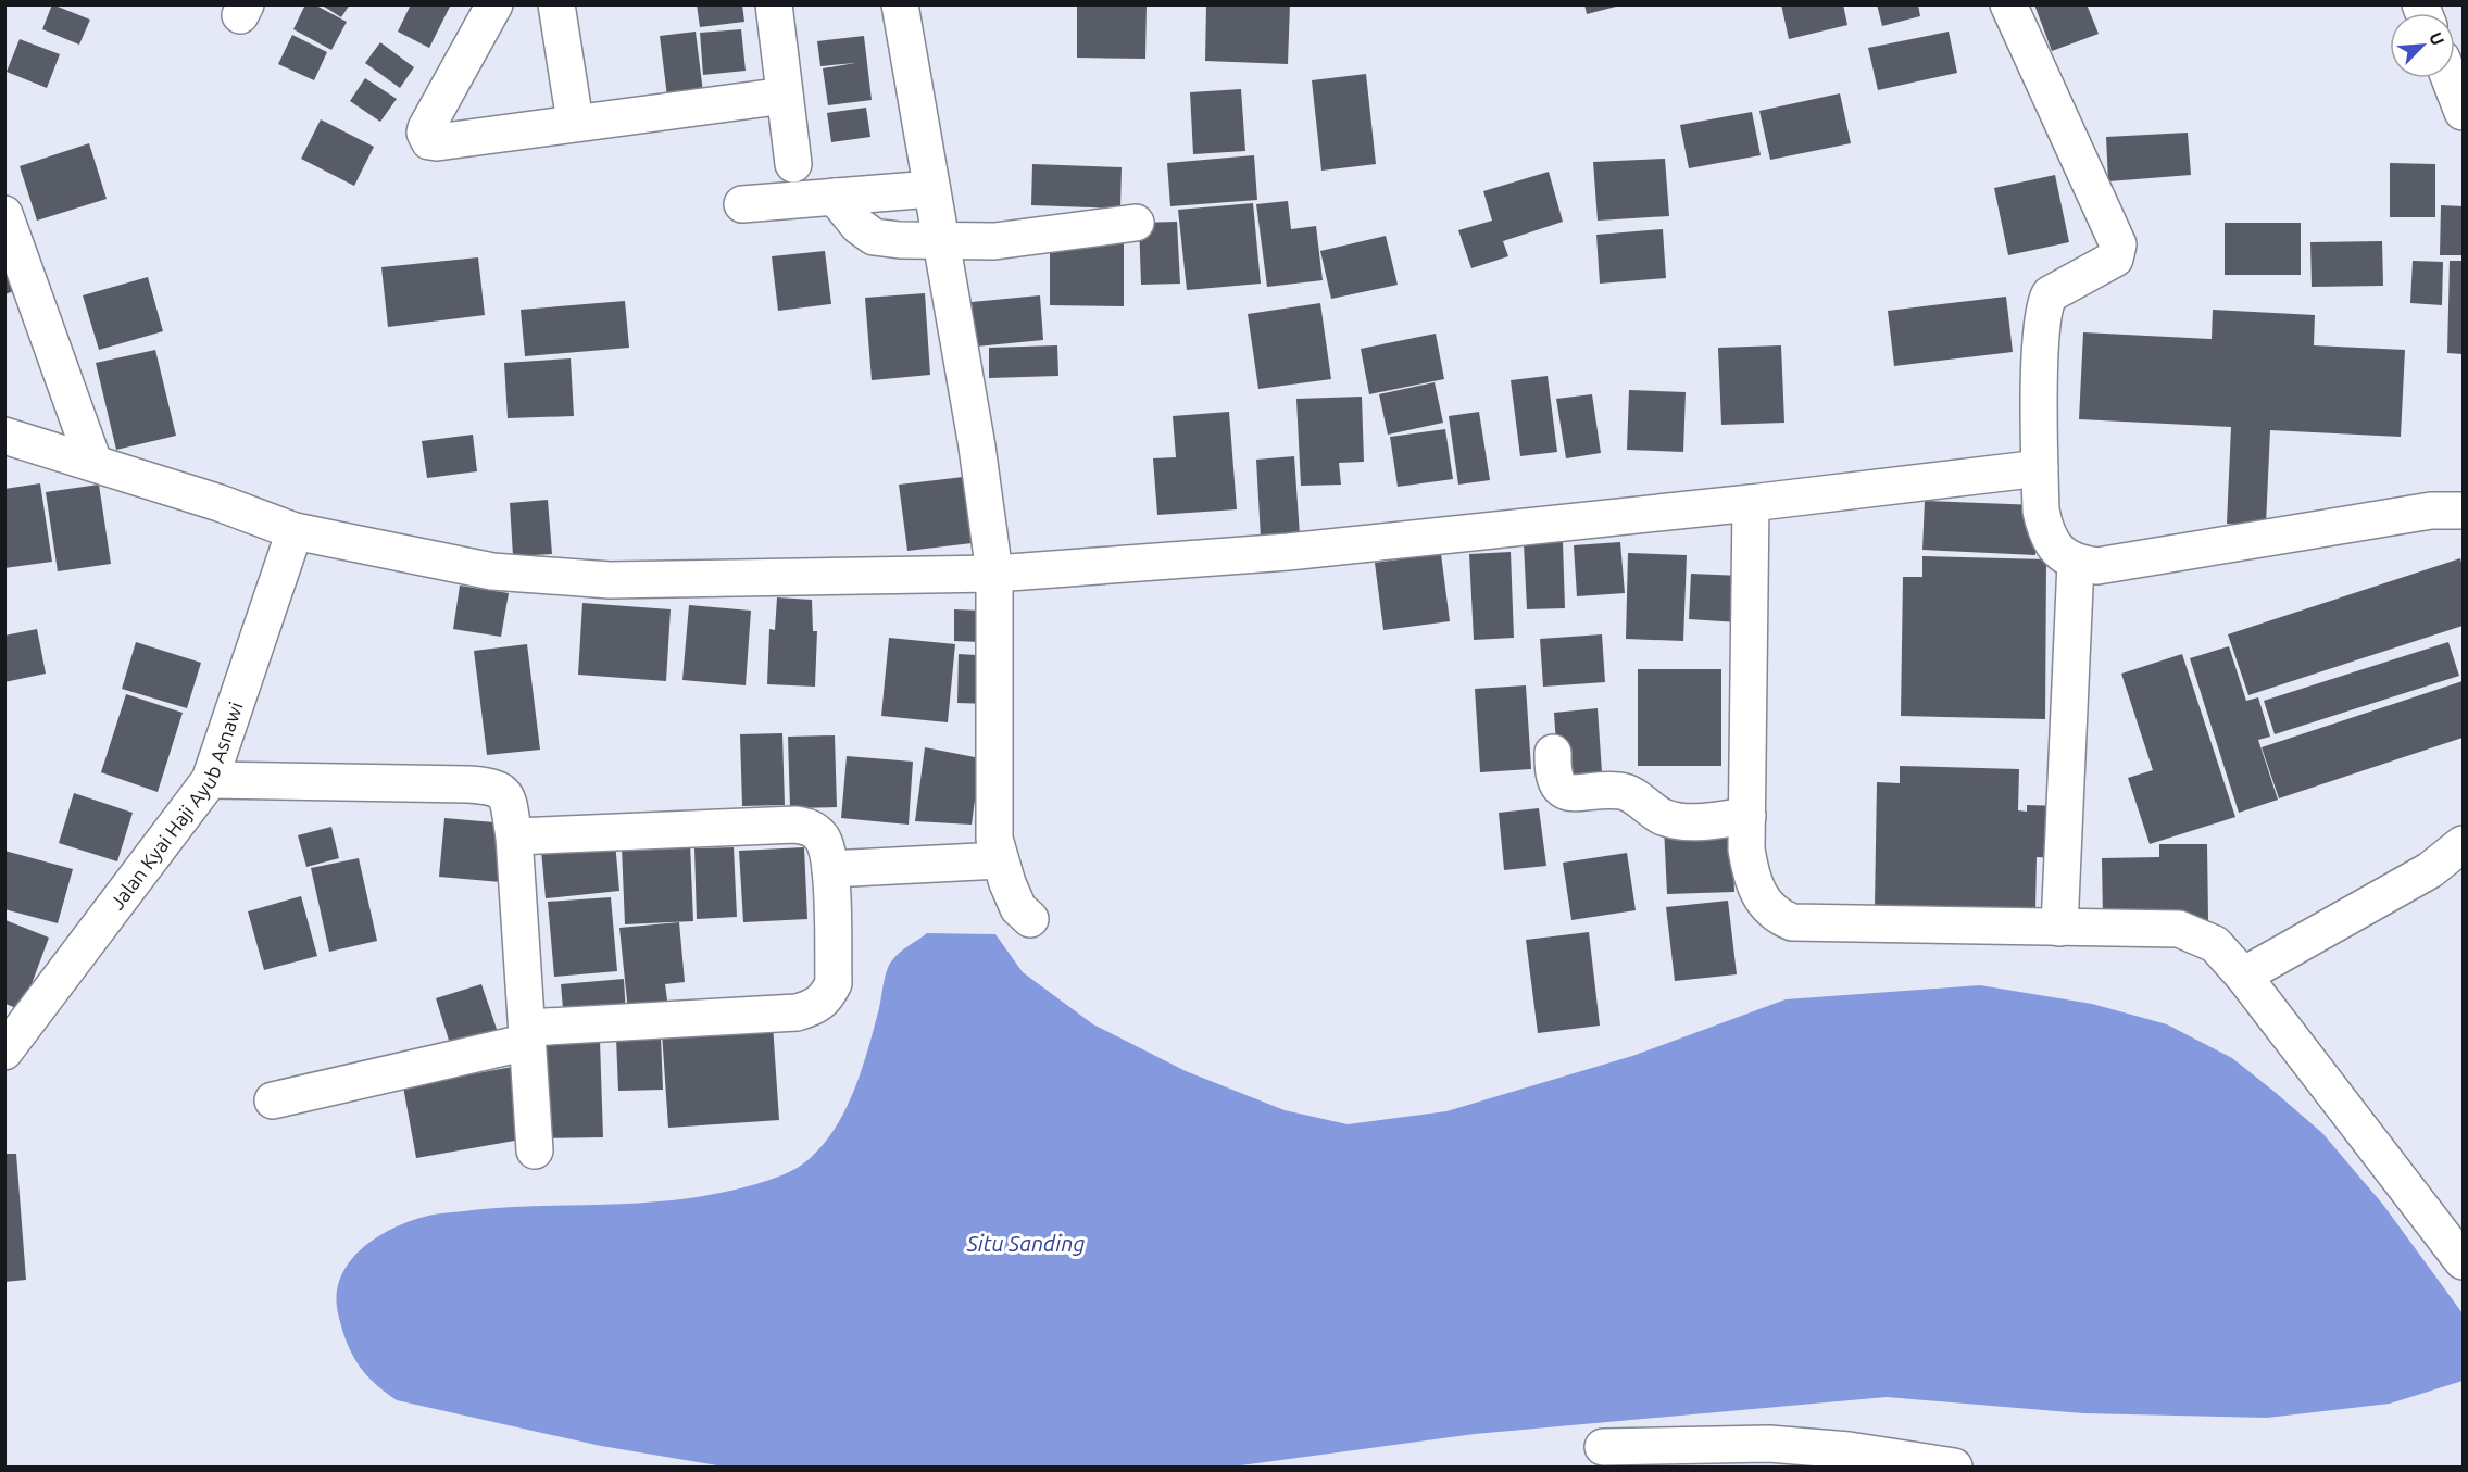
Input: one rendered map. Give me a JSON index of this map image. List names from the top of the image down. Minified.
{"streets":{"street":["Jalan Kyai Haji Ayub Asnawi"]},"water":["Situ Sanding"],"north":"top right"}
